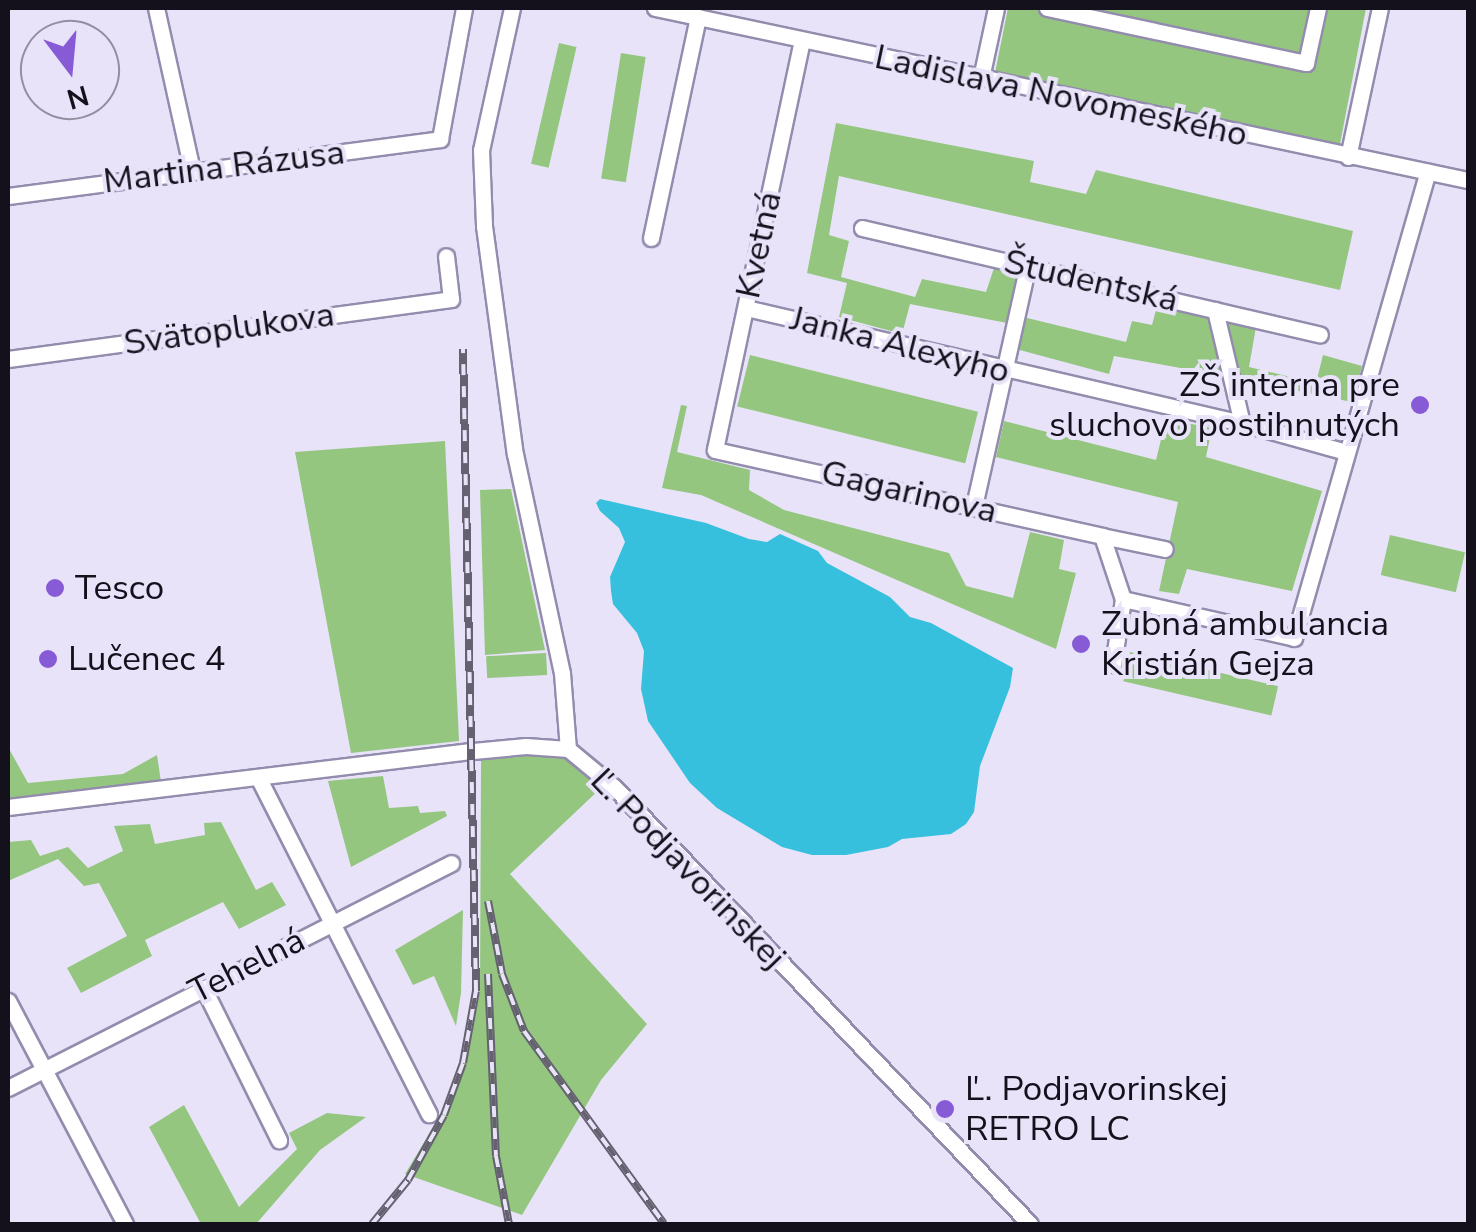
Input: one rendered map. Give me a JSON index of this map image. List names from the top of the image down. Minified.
{"streets":{"street":["Ladislava Novomeského","Martina Rázusa","Kvetná","Študentská","Svätoplukova","Janka Alexyho","Gagarinova","Ľ. Podjavorinskej","Tehelná"]},"crossings":[["Ladislava Novomeského","Kvetná"],["Kvetná","Janka Alexyho"],["Kvetná","Gagarinova"]],"places":["ZŠ interna pre sluchovo postihnutých","Tesco","Zubná ambulancia Kristián Gejza","Lučenec 4","Ľ. Podjavorinskej RETRO LC"],"north":"bottom"}
